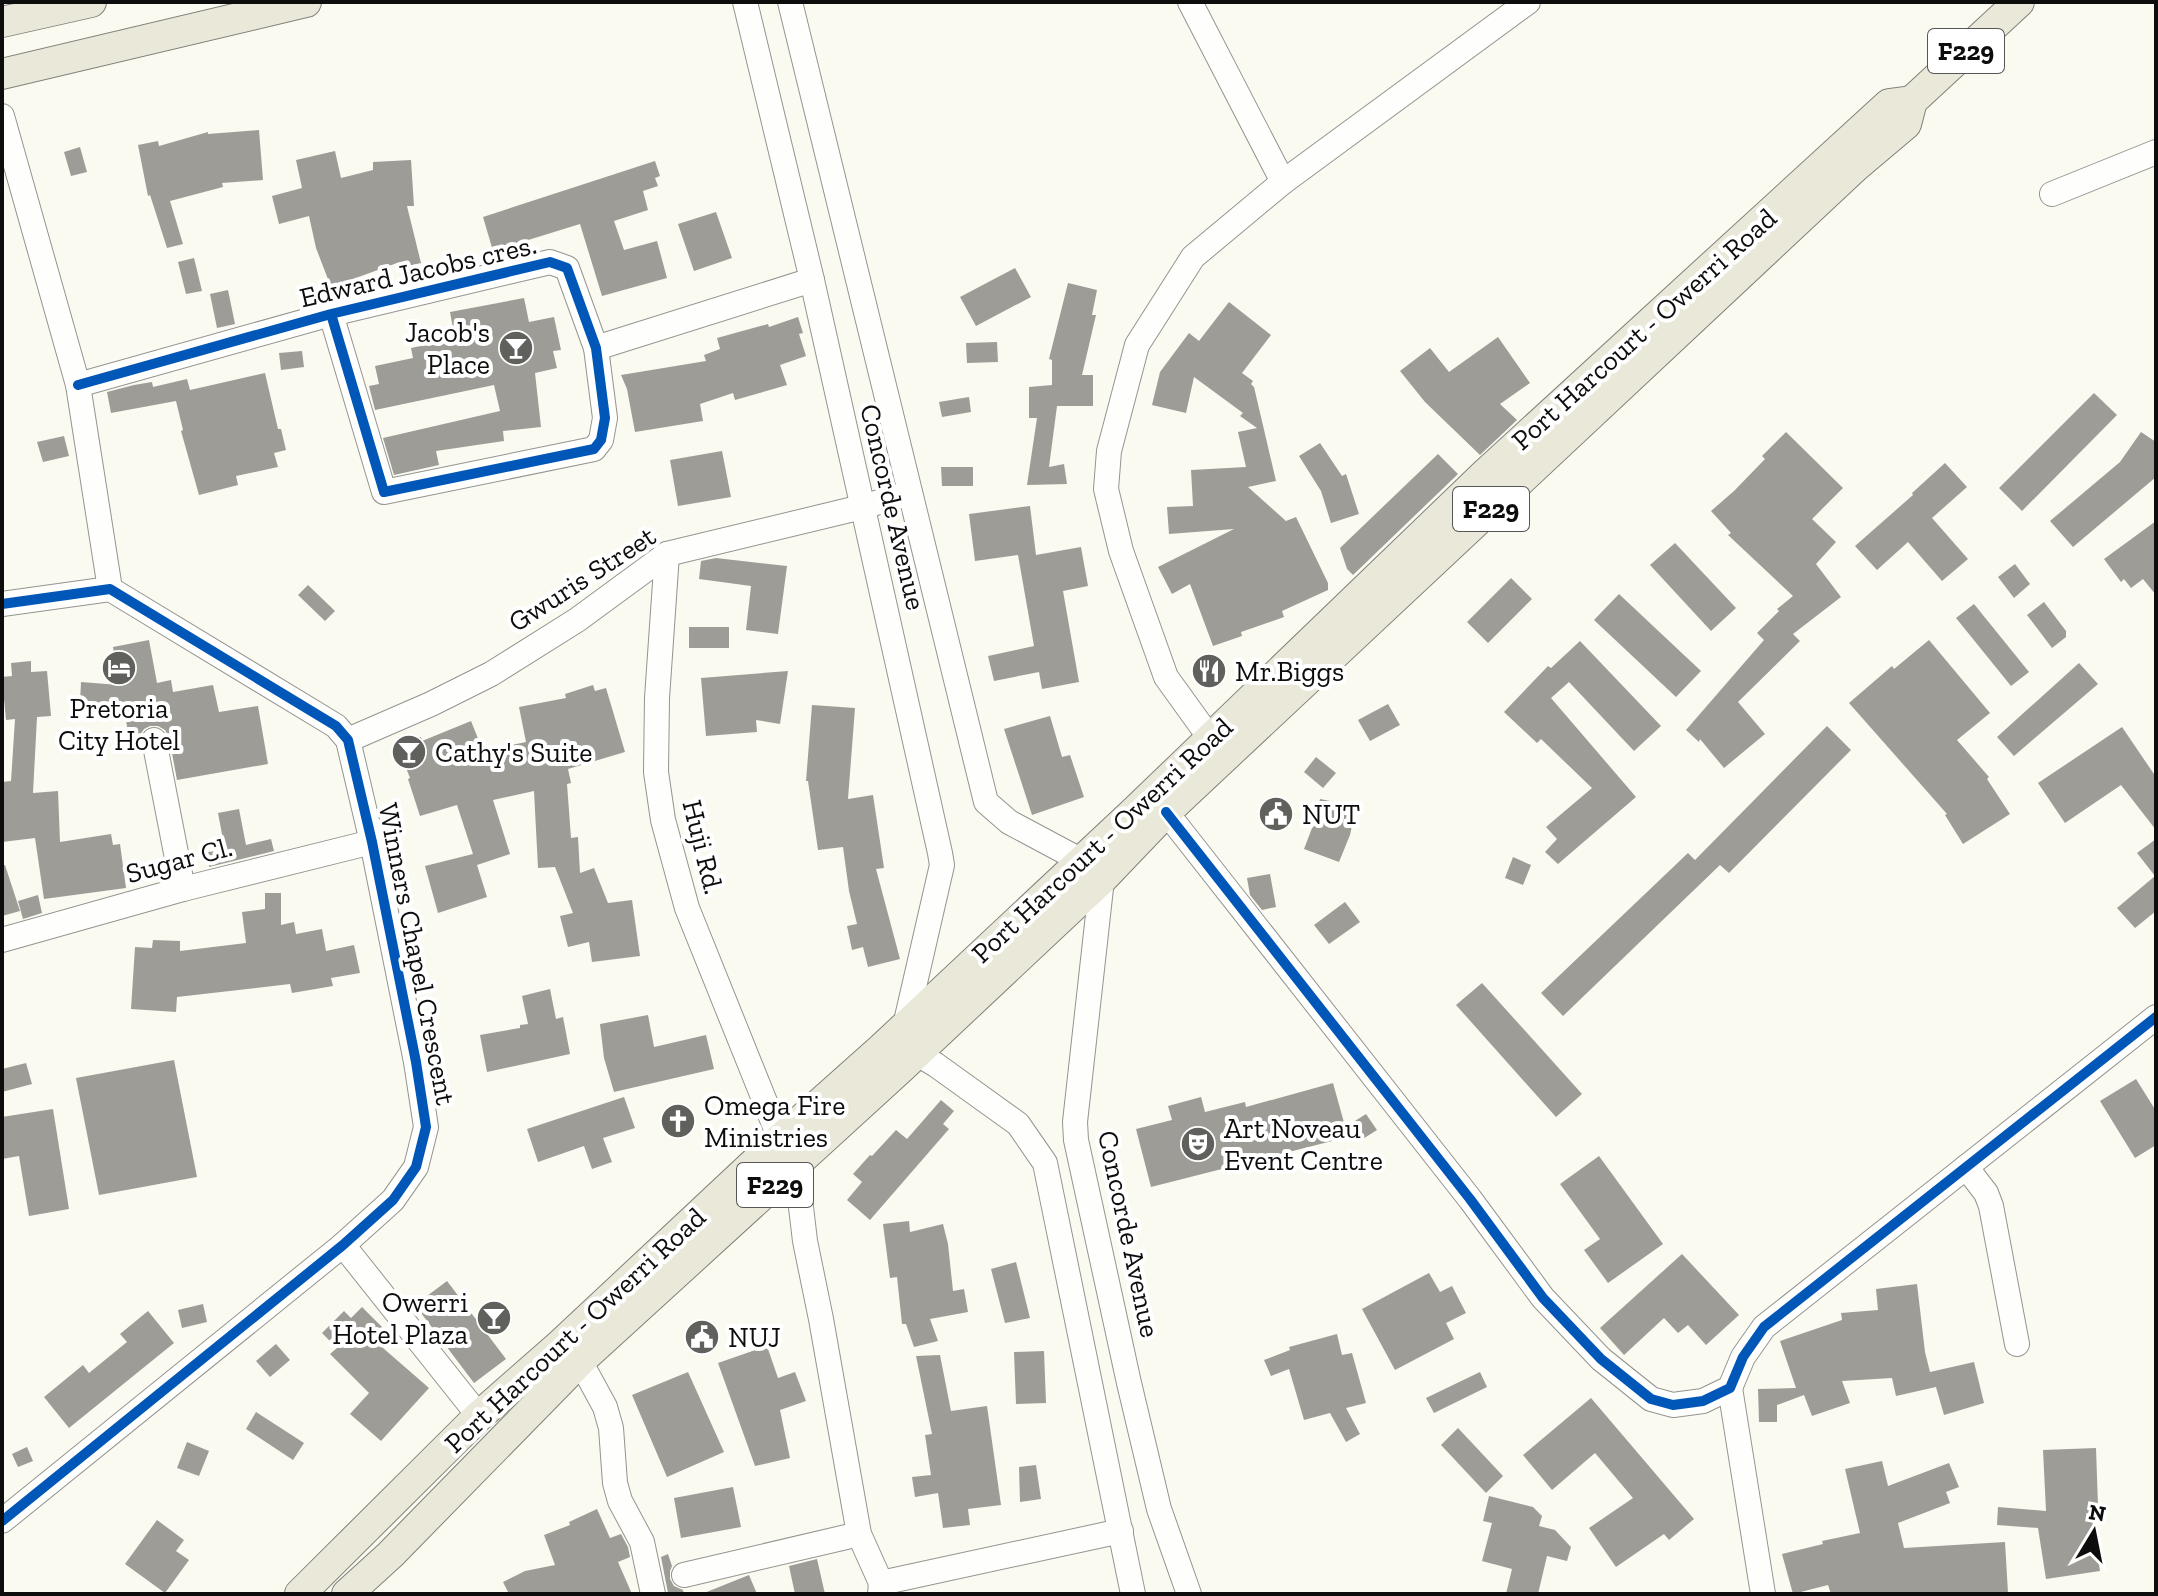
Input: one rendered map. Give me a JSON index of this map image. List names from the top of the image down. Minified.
{"streets":{"main road":["F229","Port Harcourt - Owerri Road"],"street":["Edward Jacobs cres.","Concorde Avenue","Gwuris Street","Huji Rd.","Sugar Cl.","Winners Chapel Crescent"]},"crossings":[["Port Harcourt - Owerri Road","Concorde Avenue"],["Port Harcourt - Owerri Road","Huji Rd."],["Concorde Avenue","Gwuris Street"],["Gwuris Street","Huji Rd."],["Gwuris Street","Winners Chapel Crescent"],["Sugar Cl.","Winners Chapel Crescent"]],"places":{"bar":["Jacob's Place","Cathy's Suite","Owerri Hotel Plaza"],"hotel":["Pretoria City Hotel"],"restaurant":["Mr.Biggs"],"public building":["NUT","NUJ"],"church":["Omega Fire Ministries"],"theatre":["Art Noveau Event Centre"]},"north":"top"}
